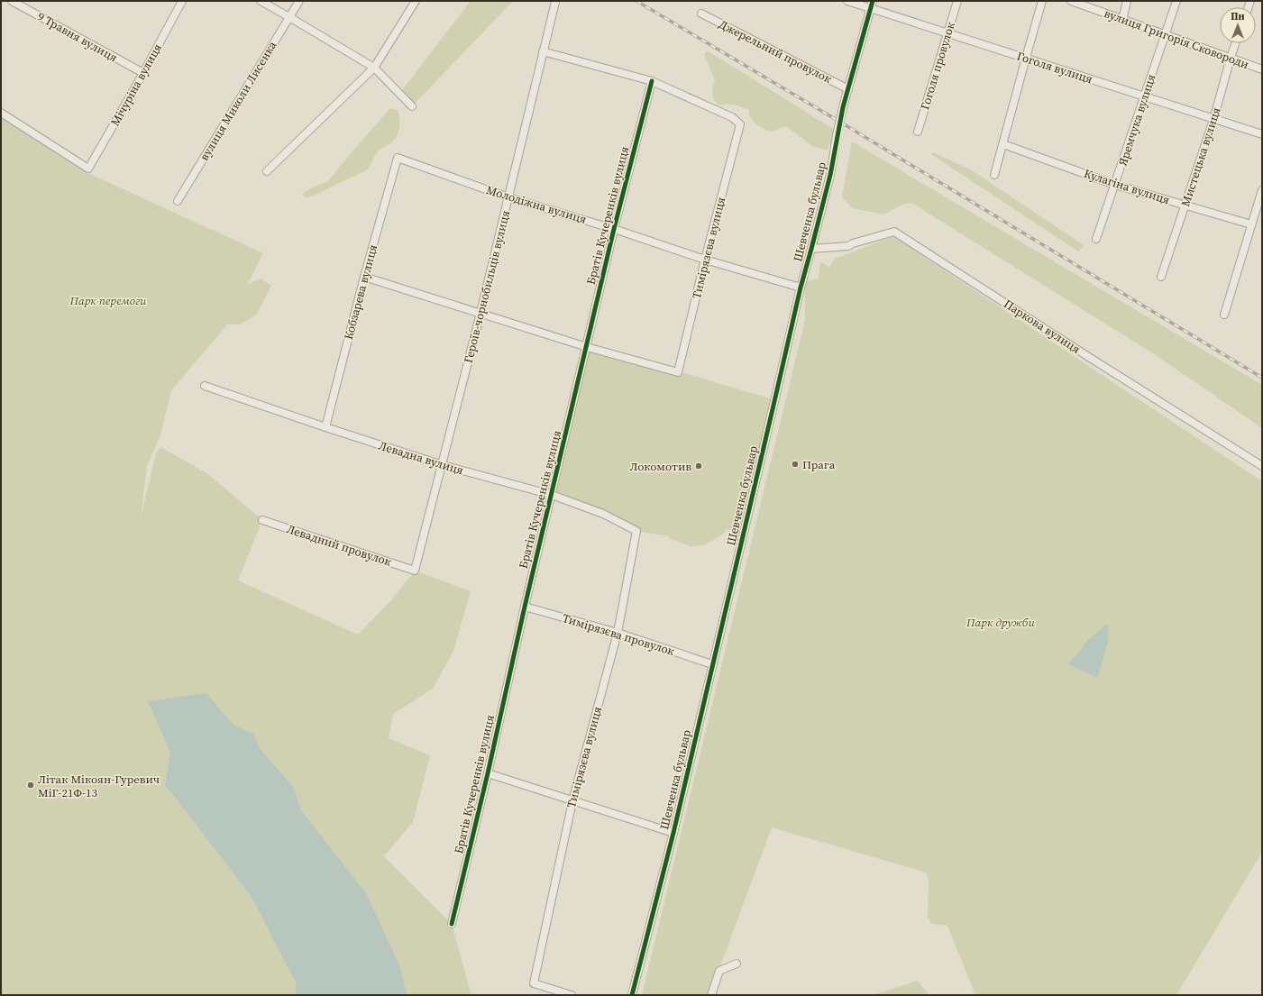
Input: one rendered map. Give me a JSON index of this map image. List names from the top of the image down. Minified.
{"streets":{"street":["9 Травня вулиця","вулиця Григорія Сковороди","Джерельний провулок","Гоголя провулок","Гоголя вулиця","Мічуріна вулиця","вулиця Миколи Лисенка","Яремчука вулиця","Мистецька вулиця","Кулагіна вулиця","Молодіжна вулиця","Шевченка бульвар","Братів Кучеренків вулиця","Тимірязєва вулиця","Героїв-чорнобильців вулиця","Кобзарева вулиця","Паркова вулиця","Левадна вулиця","Левадний провулок","Тимірязєва провулок"]},"crossings":[["9 Травня вулиця","Мічуріна вулиця"],["вулиця Григорія Сковороди","Яремчука вулиця"],["вулиця Григорія Сковороди","Мистецька вулиця"],["Джерельний провулок","Шевченка бульвар"],["Гоголя провулок","Гоголя вулиця"],["Гоголя вулиця","Яремчука вулиця"],["Гоголя вулиця","Мистецька вулиця"],["Гоголя вулиця","Шевченка бульвар"],["Яремчука вулиця","Кулагіна вулиця"],["Мистецька вулиця","Кулагіна вулиця"],["Молодіжна вулиця","Шевченка бульвар"],["Молодіжна вулиця","Братів Кучеренків вулиця"],["Молодіжна вулиця","Тимірязєва вулиця"],["Молодіжна вулиця","Героїв-чорнобильців вулиця"],["Молодіжна вулиця","Кобзарева вулиця"],["Шевченка бульвар","Паркова вулиця"],["Шевченка бульвар","Тимірязєва провулок"],["Братів Кучеренків вулиця","Тимірязєва вулиця"],["Братів Кучеренків вулиця","Левадна вулиця"],["Братів Кучеренків вулиця","Тимірязєва провулок"],["Тимірязєва вулиця","Левадна вулиця"],["Тимірязєва вулиця","Тимірязєва провулок"],["Героїв-чорнобильців вулиця","Левадна вулиця"],["Героїв-чорнобильців вулиця","Левадний провулок"],["Кобзарева вулиця","Левадна вулиця"]],"parks":["Парк перемоги","Парк дружби"],"places":["Прага","Локомотив","Літак Мікоян-Гуревич МiГ-21Ф-13"],"north":"top"}
